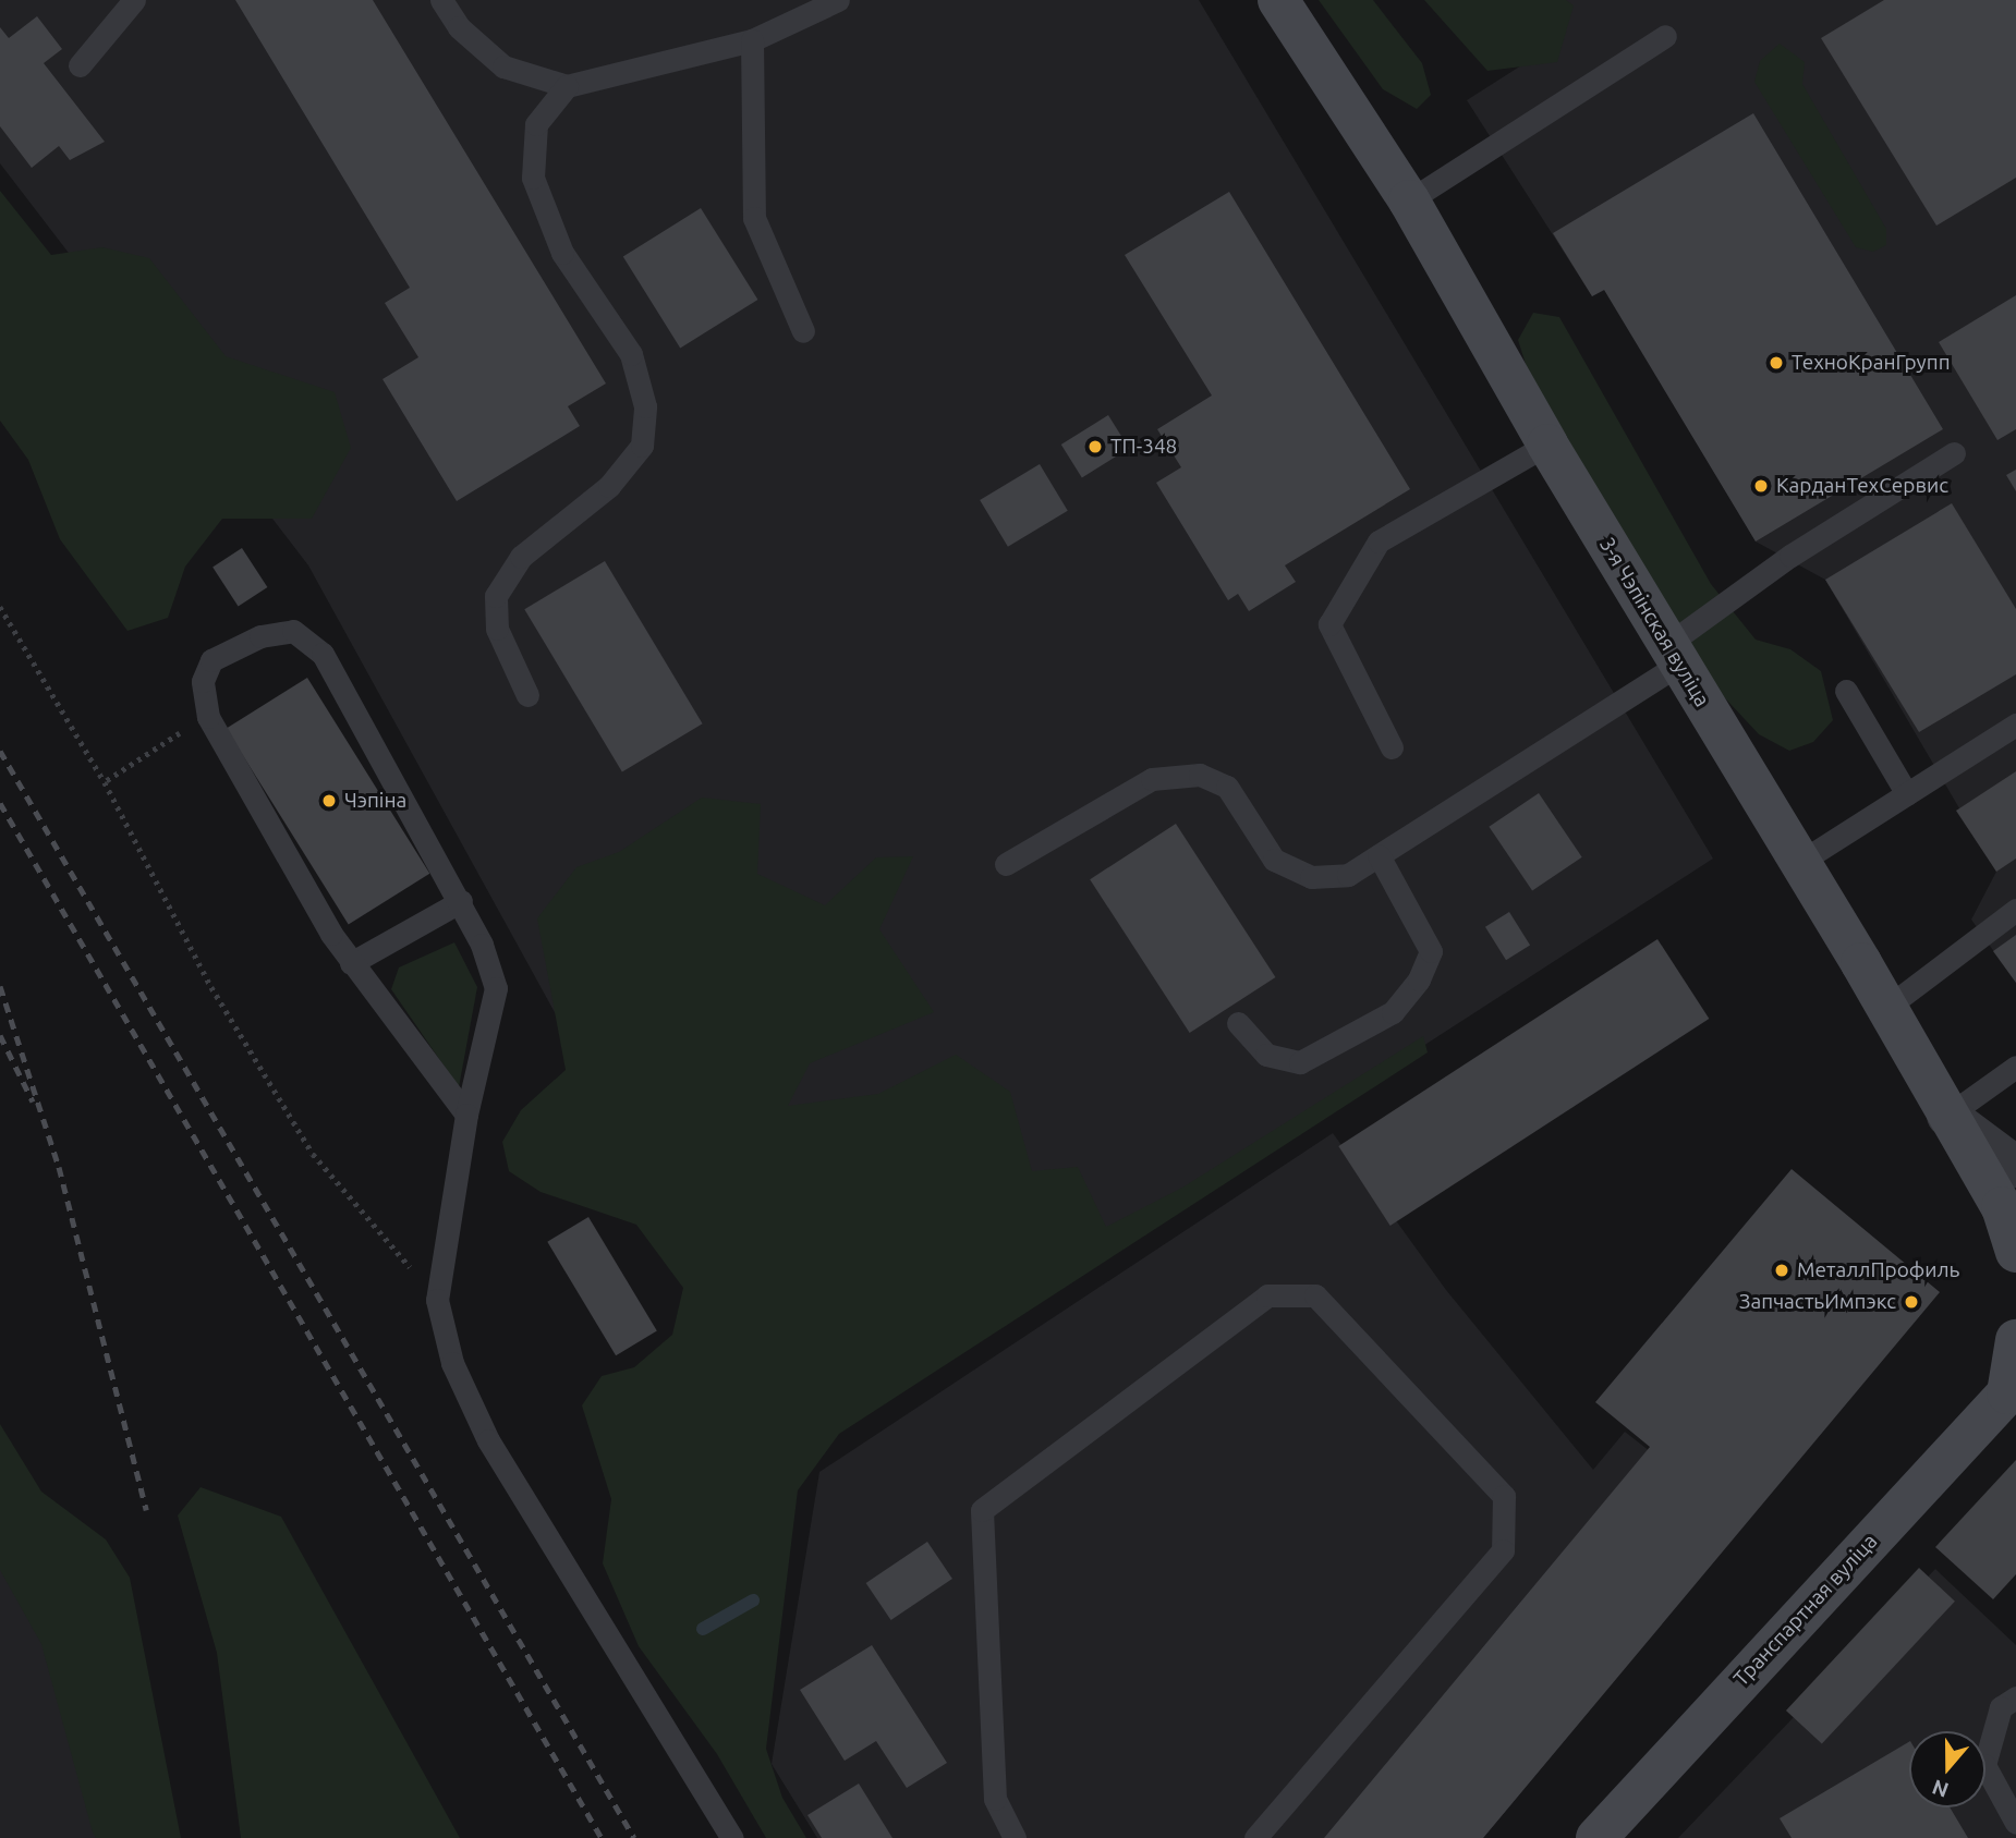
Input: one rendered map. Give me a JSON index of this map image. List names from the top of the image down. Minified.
{"streets":{"main road":["3-я Чэпінская вуліца","Транспартная вуліца"]},"places":["ТехноКранГрупп","ТП-348","КарданТехСервис","Чэпіна","МеталлПрофиль","ЗапчастьИмпэкс"],"north":"bottom"}
